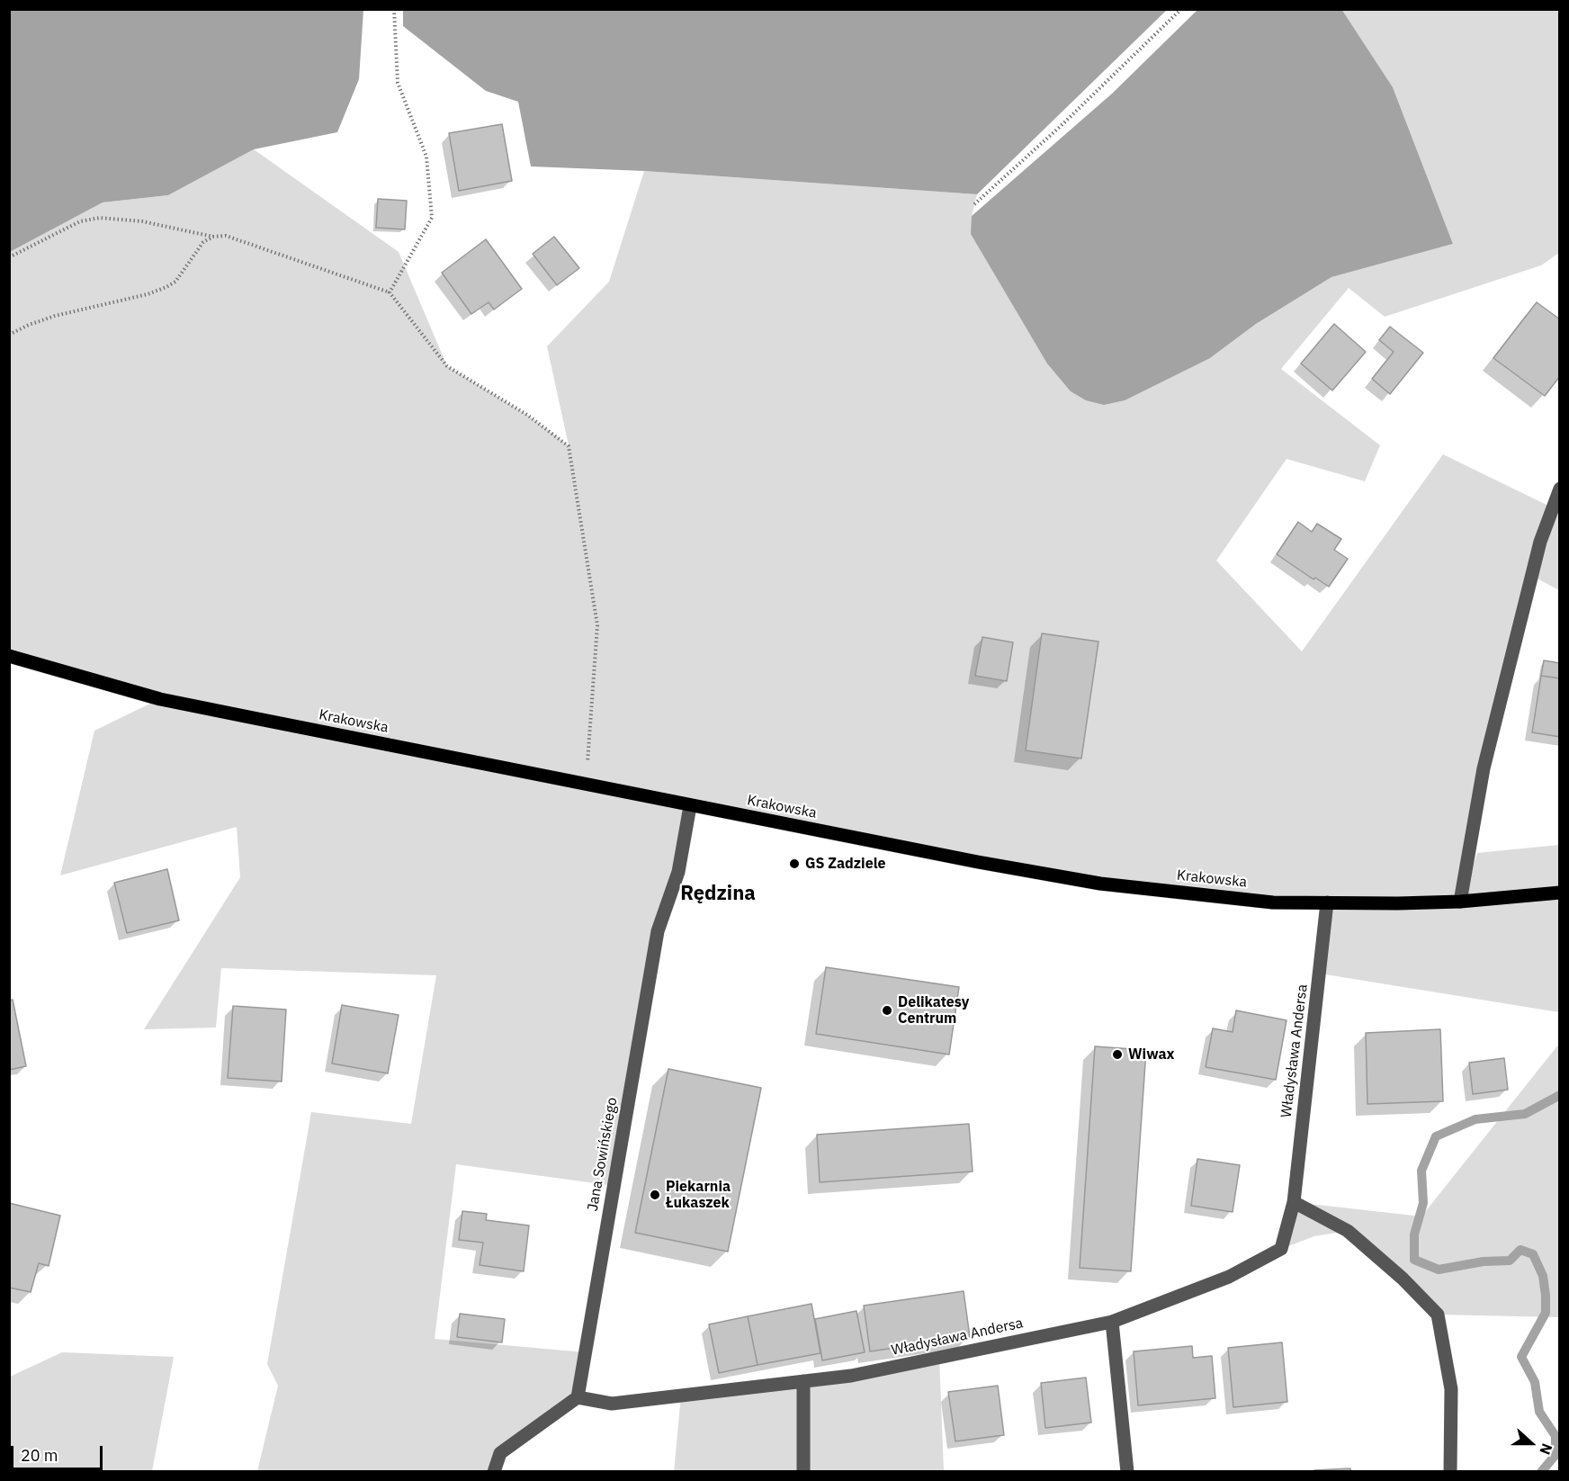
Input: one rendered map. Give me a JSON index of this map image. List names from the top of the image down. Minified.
{"streets":{"main road":["Krakowska"],"street":["Władysława Andersa","Jana Sowińskiego"]},"crossings":[["Krakowska","Władysława Andersa"],["Krakowska","Jana Sowińskiego"],["Władysława Andersa","Jana Sowińskiego"]],"districts":["Rędzina"],"places":["GS Zadziele","Delikatesy Centrum","Wiwax","Piekarnia Łukaszek"],"scale_bar":"20 m","north":"right"}
